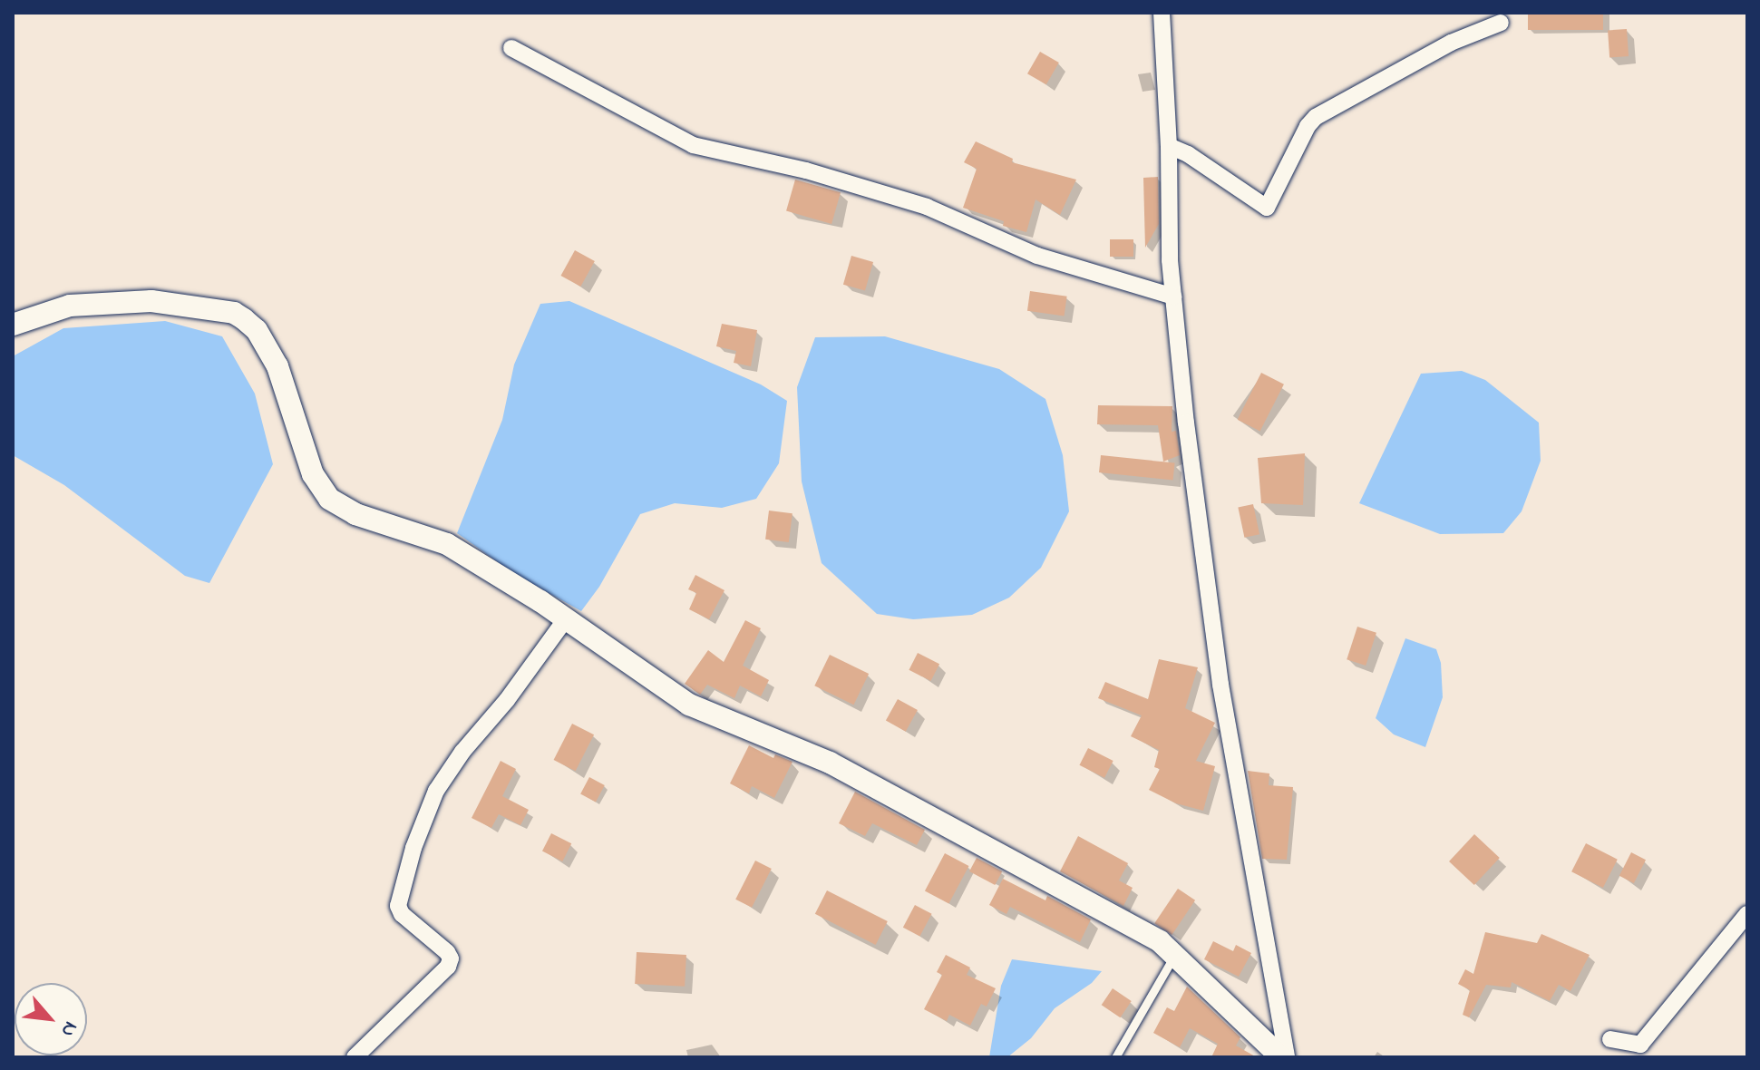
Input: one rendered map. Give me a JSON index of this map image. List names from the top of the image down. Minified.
{"north":"bottom right"}
